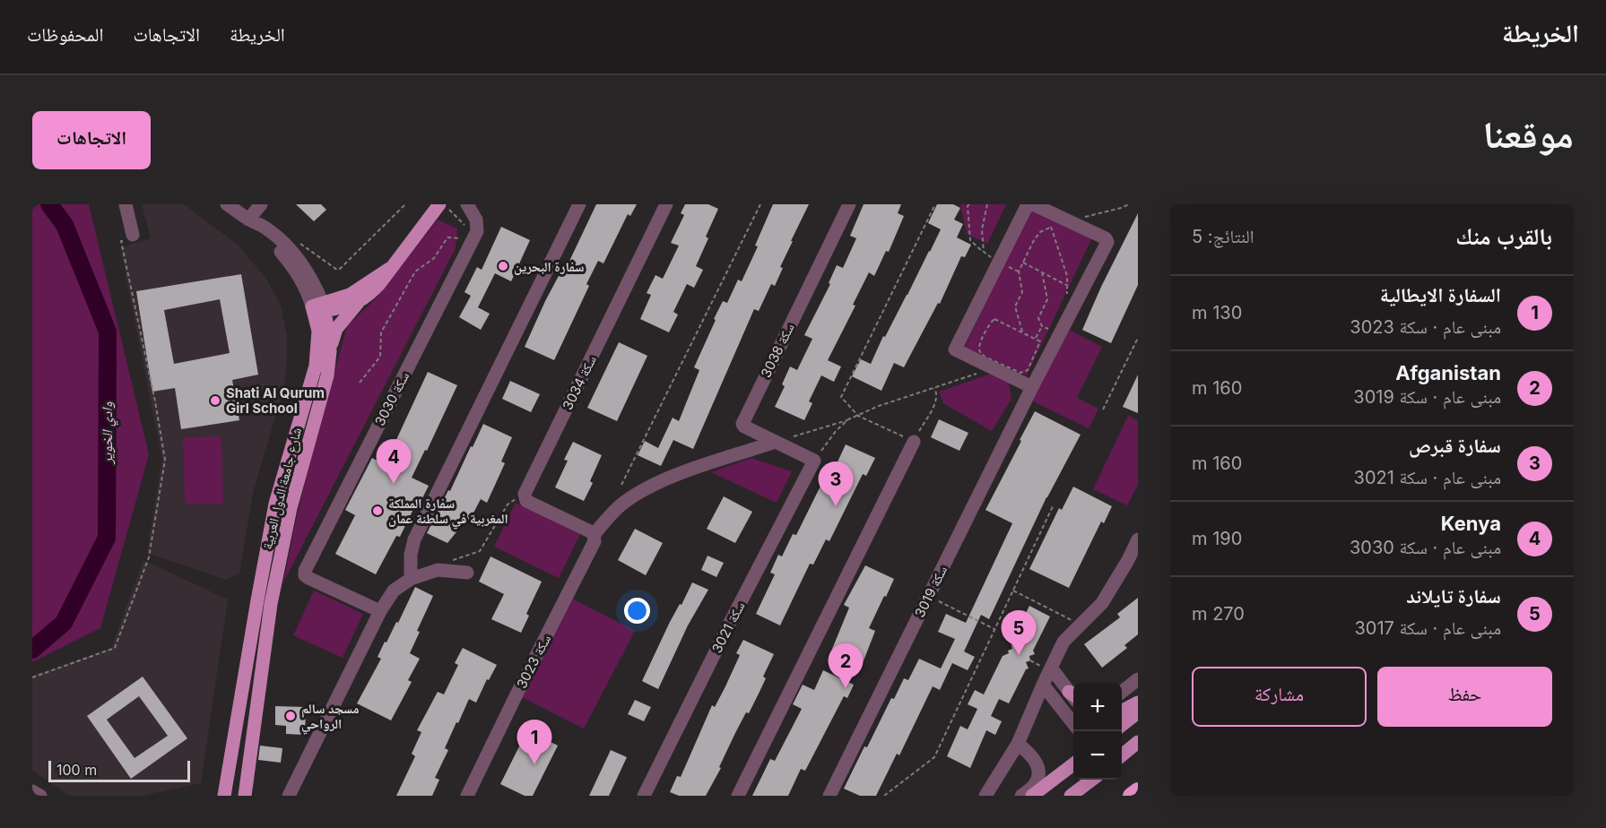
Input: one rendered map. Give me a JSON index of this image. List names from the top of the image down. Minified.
{"streets":{"main road":["شارع جامعة الدول العربية"],"street":["سكة 3038","سكة 3034","سكة 3030","سكة 3019","سكة 3021","سكة 3023"]},"crossings":[["سكة 3038","سكة 3021"]],"water":["وادي الخوير"],"places":["سفارة البحرين","Shati Al Qurum Girl School","سفارة المملكة المغربية في سلطنة عمان","مسجد سالم الرواحي"],"scale_bar":"100 m","page":{"header":"الخريطة","nav":["الخريطة","الاتجاهات","المحفوظات"],"title":"موقعنا","buttons":["الاتجاهات",["حفظ","مشاركة"]],"heading":["بالقرب منك","النتائج: 5"],"list":[{"mark":"1","name":"السفارة الايطالية","note":"مبنى عام · سكة 3023","value":"130 m"},{"mark":"2","name":"Afganistan","note":"مبنى عام · سكة 3019","value":"160 m"},{"mark":"3","name":"سفارة قبرص","note":"مبنى عام · سكة 3021","value":"160 m"},{"mark":"4","name":"Kenya","note":"مبنى عام · سكة 3030","value":"190 m"},{"mark":"5","name":"سفارة تايلاند","note":"مبنى عام · سكة 3017","value":"270 m"}],"pins":["4","3","5","2","1"],"map_buttons":["+","−"],"scale":"100 m"}}
